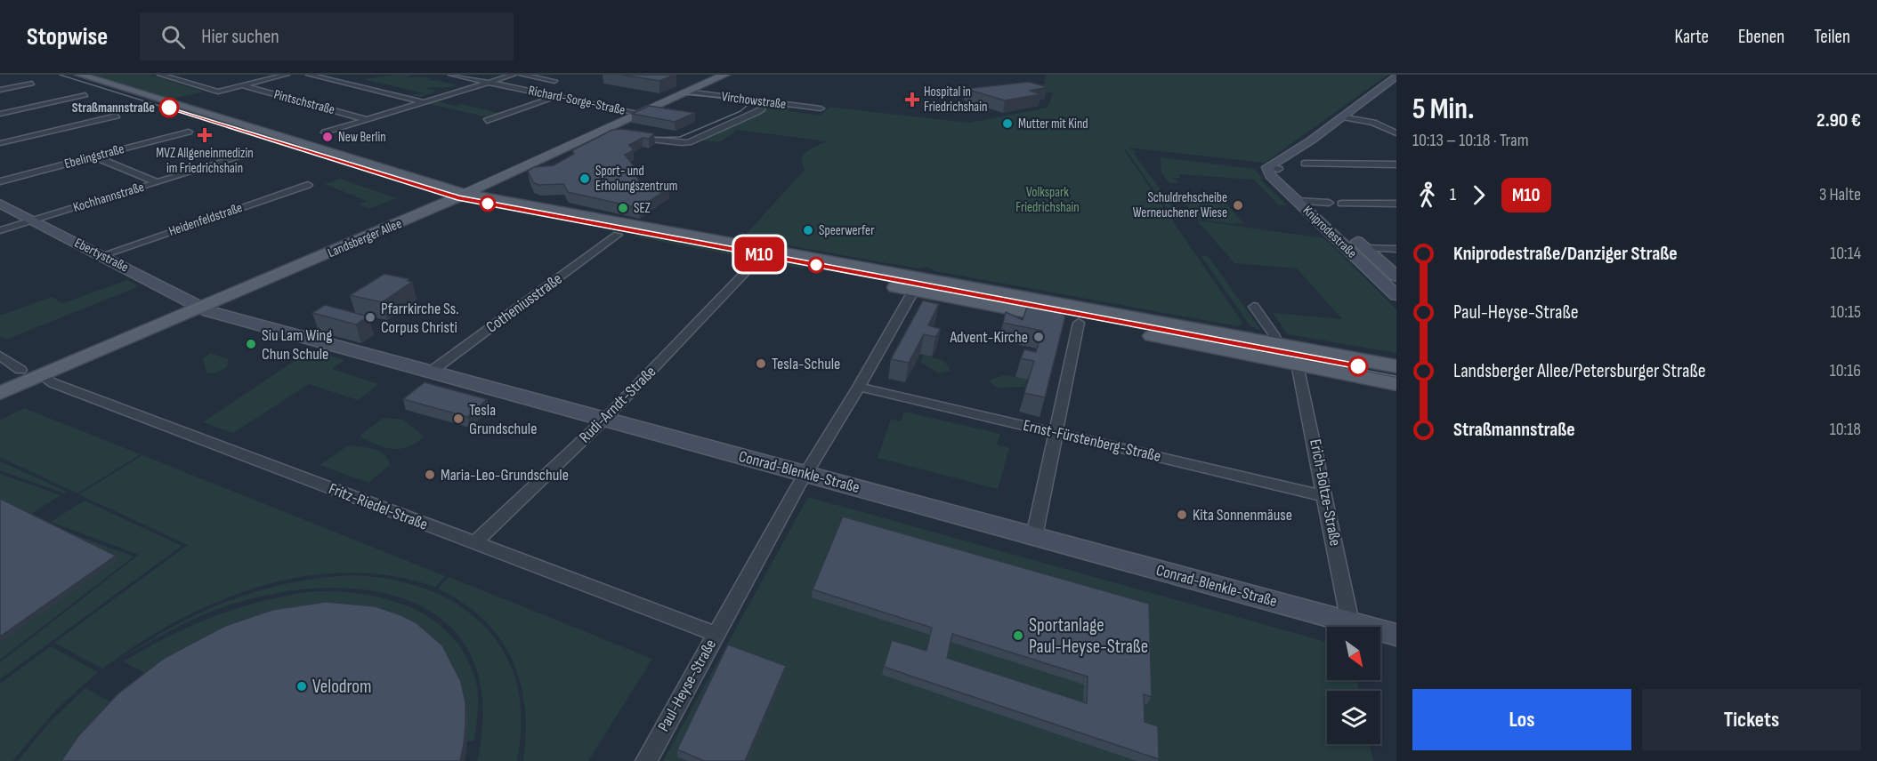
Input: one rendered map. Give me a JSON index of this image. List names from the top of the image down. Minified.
{"streets":{"main road":["Landsberger Allee"],"street":["Richard-Sorge-Straße","Virchowstraße","Pintschstraße","Ebelingstraße","Kochhannstraße","Heidenfeldstraße","Kniprodestraße","Ebertystraße","Cotheniusstraße","Rudi-Arndt-Straße","Ernst-Fürstenberg-Straße","Conrad-Blenkle-Straße","Erich-Boltze-Straße","Fritz-Riedel-Straße","Paul-Heyse-Straße"]},"crossings":[["Richard-Sorge-Straße","Landsberger Allee"],["Virchowstraße","Landsberger Allee"],["Kochhannstraße","Ebertystraße"],["Heidenfeldstraße","Ebertystraße"],["Landsberger Allee","Ebertystraße"],["Landsberger Allee","Conrad-Blenkle-Straße"],["Landsberger Allee","Fritz-Riedel-Straße"],["Ebertystraße","Conrad-Blenkle-Straße"],["Cotheniusstraße","Conrad-Blenkle-Straße"],["Rudi-Arndt-Straße","Conrad-Blenkle-Straße"],["Rudi-Arndt-Straße","Fritz-Riedel-Straße"],["Ernst-Fürstenberg-Straße","Erich-Boltze-Straße"],["Ernst-Fürstenberg-Straße","Paul-Heyse-Straße"],["Conrad-Blenkle-Straße","Erich-Boltze-Straße"],["Conrad-Blenkle-Straße","Paul-Heyse-Straße"],["Fritz-Riedel-Straße","Paul-Heyse-Straße"]],"parks":["Volkspark Friedrichshain"],"places":{"health":["Hospital in Friedrichshain","MVZ Allgeneinmedizin im Friedrichshain"],"other":["Straßmannstraße","Mutter mit Kind","New Berlin","Sport- und Erholungszentrum","Schuldrehscheibe Werneuchener Wiese","SEZ","Speerwerfer","Pfarrkirche Ss. Corpus Christi","Advent-Kirche","Siu Lam Wing Chun Schule","Tesla-Schule","Tesla Grundschule","Maria-Leo-Grundschule","Kita Sonnenmäuse","Sportanlage Paul-Heyse-Straße","Velodrom"]},"lines":["tram line M10"],"north":"bottom right","page":{"header":"Stopwise","search":"Hier suchen","nav":["Karte","Ebenen","Teilen"],"on_map":"M10","heading":["5 Min.","10:13 – 10:18 · Tram","2.90 €"],"legs":["1","M10","3 Halte"],"list":[{"name":"Kniprodestraße/Danziger Straße","value":"10:14"},{"name":"Paul-Heyse-Straße","value":"10:15"},{"name":"Landsberger Allee/Petersburger Straße","value":"10:16"},{"name":"Straßmannstraße","value":"10:18"}],"buttons":["Los","Tickets"]}}
